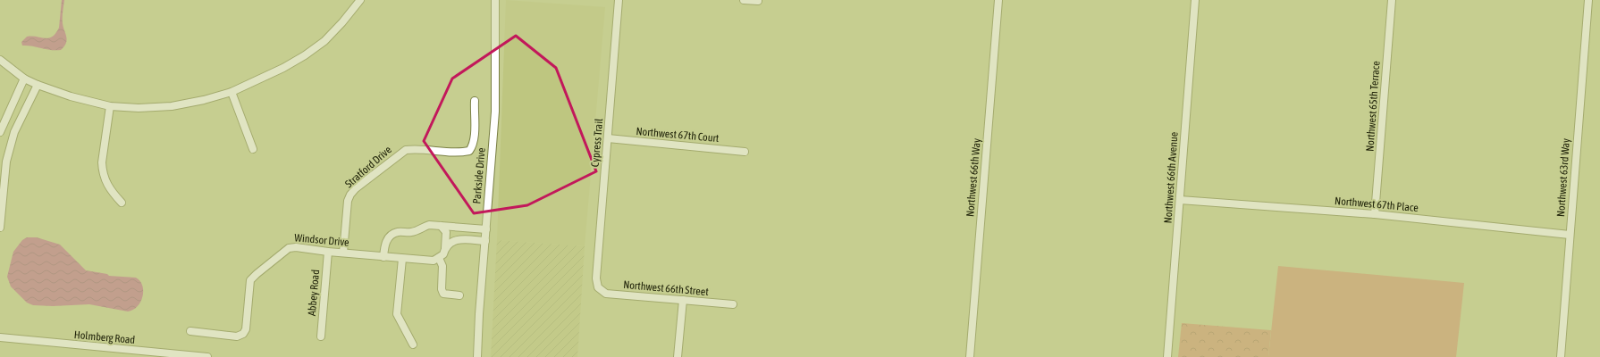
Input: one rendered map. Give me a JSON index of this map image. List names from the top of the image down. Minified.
{"streets":{"street":["Northwest 65th Terrace","Northwest 67th Court","Cypress Trail","Stratford Drive","Parkside Drive","Northwest 66th Way","Northwest 66th Avenue","Northwest 63rd Way","Northwest 67th Place","Windsor Drive","Northwest 66th Street","Abbey Road","Holmberg Road"]},"crossings":[["Northwest 65th Terrace","Northwest 67th Place"],["Northwest 67th Court","Cypress Trail"],["Cypress Trail","Northwest 66th Street"],["Stratford Drive","Windsor Drive"],["Northwest 66th Avenue","Northwest 67th Place"],["Northwest 63rd Way","Northwest 67th Place"],["Windsor Drive","Abbey Road"]]}
